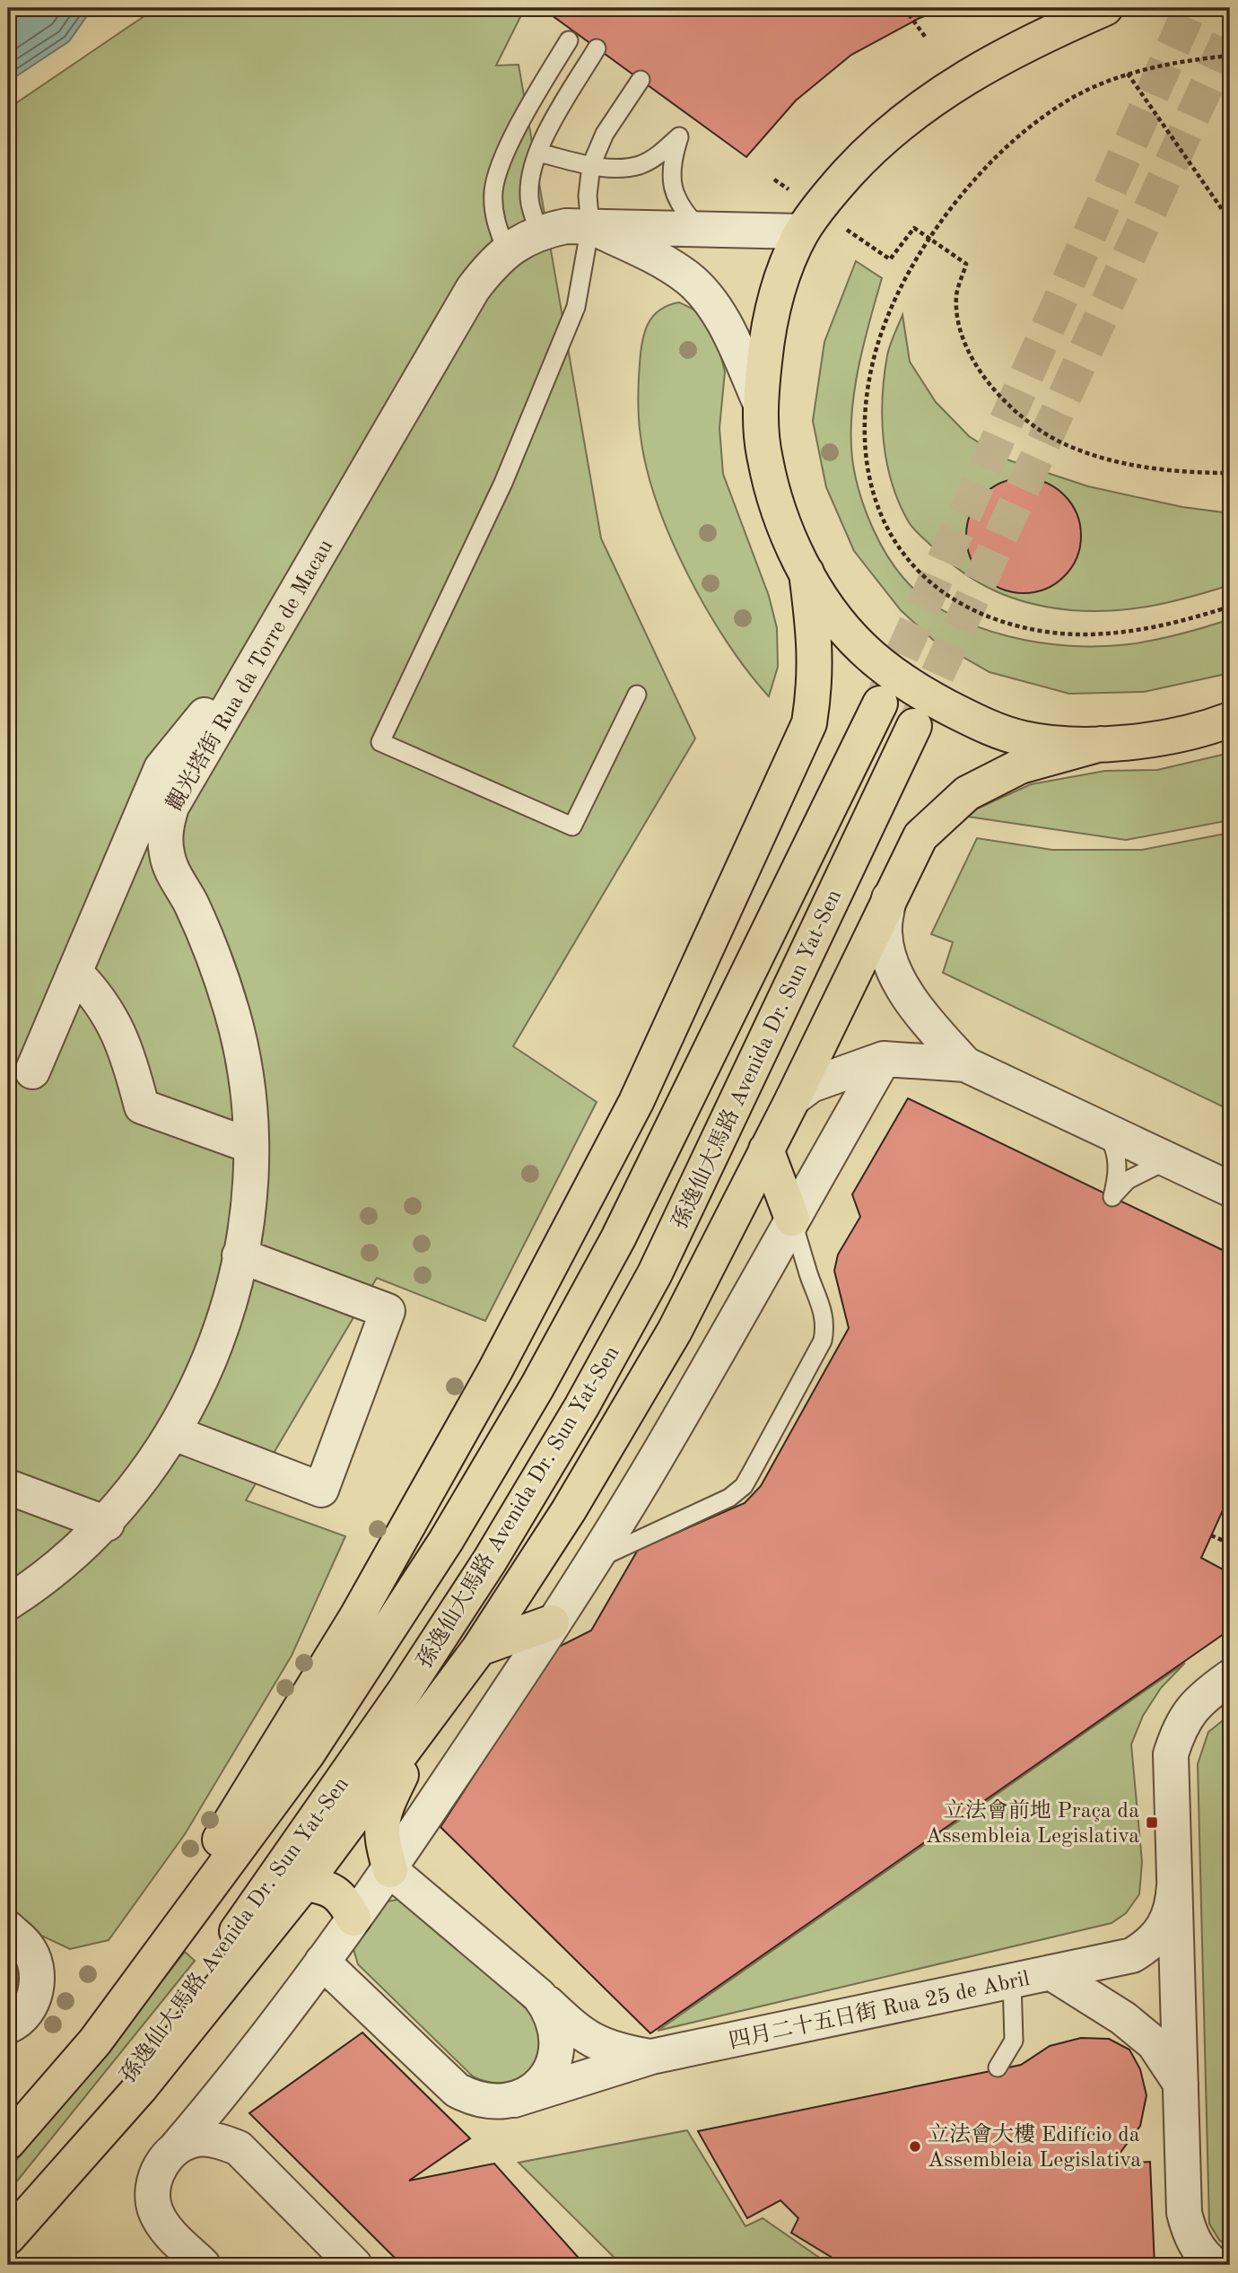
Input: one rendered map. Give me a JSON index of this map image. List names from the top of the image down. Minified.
{"streets":{"main road":["孫逸仙大馬路 Avenida Dr. Sun Yat-Sen"],"street":["觀光塔街 Rua da Torre de Macau","四月二十五日街 Rua 25 de Abril"]},"places":{"transit":["立法會前地 Praça da Assembleia Legislativa"],"other":["立法會大樓 Edifício da Assembleia Legislativa"]}}
